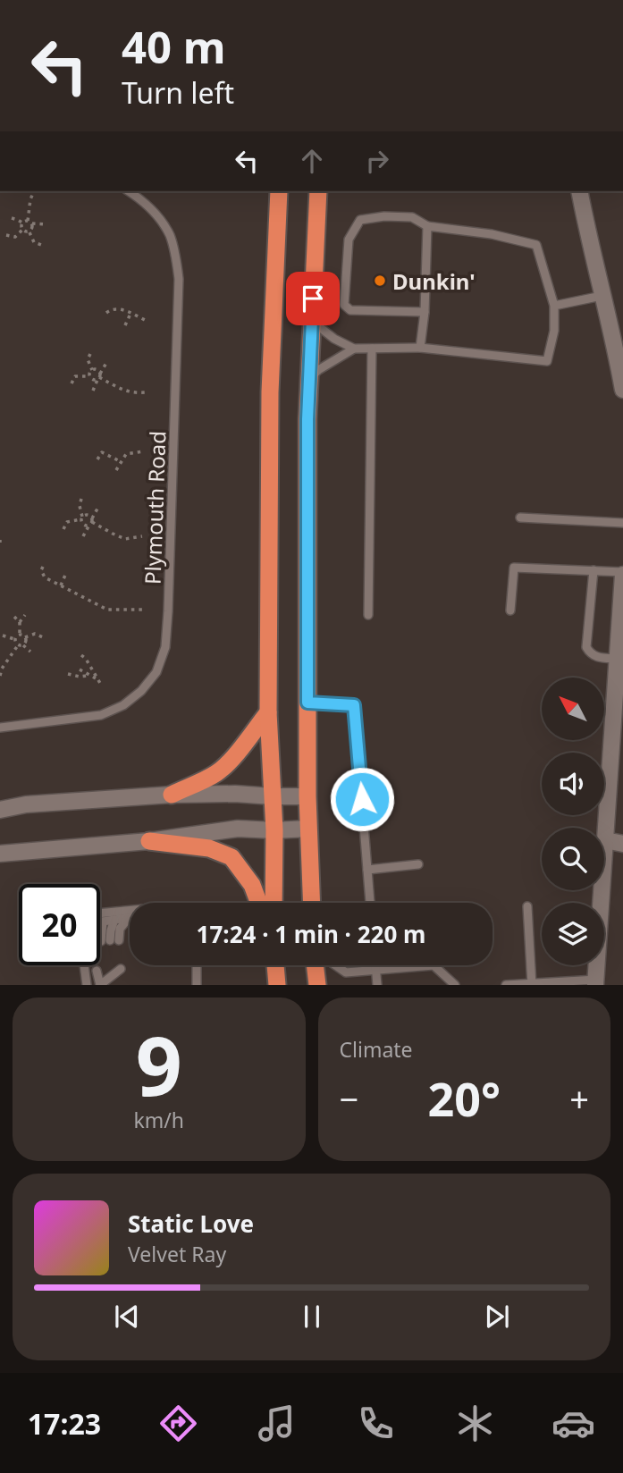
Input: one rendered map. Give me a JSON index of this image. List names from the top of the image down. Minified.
{"streets":{"lane":["Plymouth Road"]},"places":["Dunkin'"],"north":"top left","page":{"turn":["40 m","Turn left"],"limit":"20","trip":"17:24 · 1 min · 220 m","tile":[["9","km/h"],"Climate"],"heat":["−","20°","+"],"song":["Static Love","Velvet Ray"],"tabs":"17:23"}}
